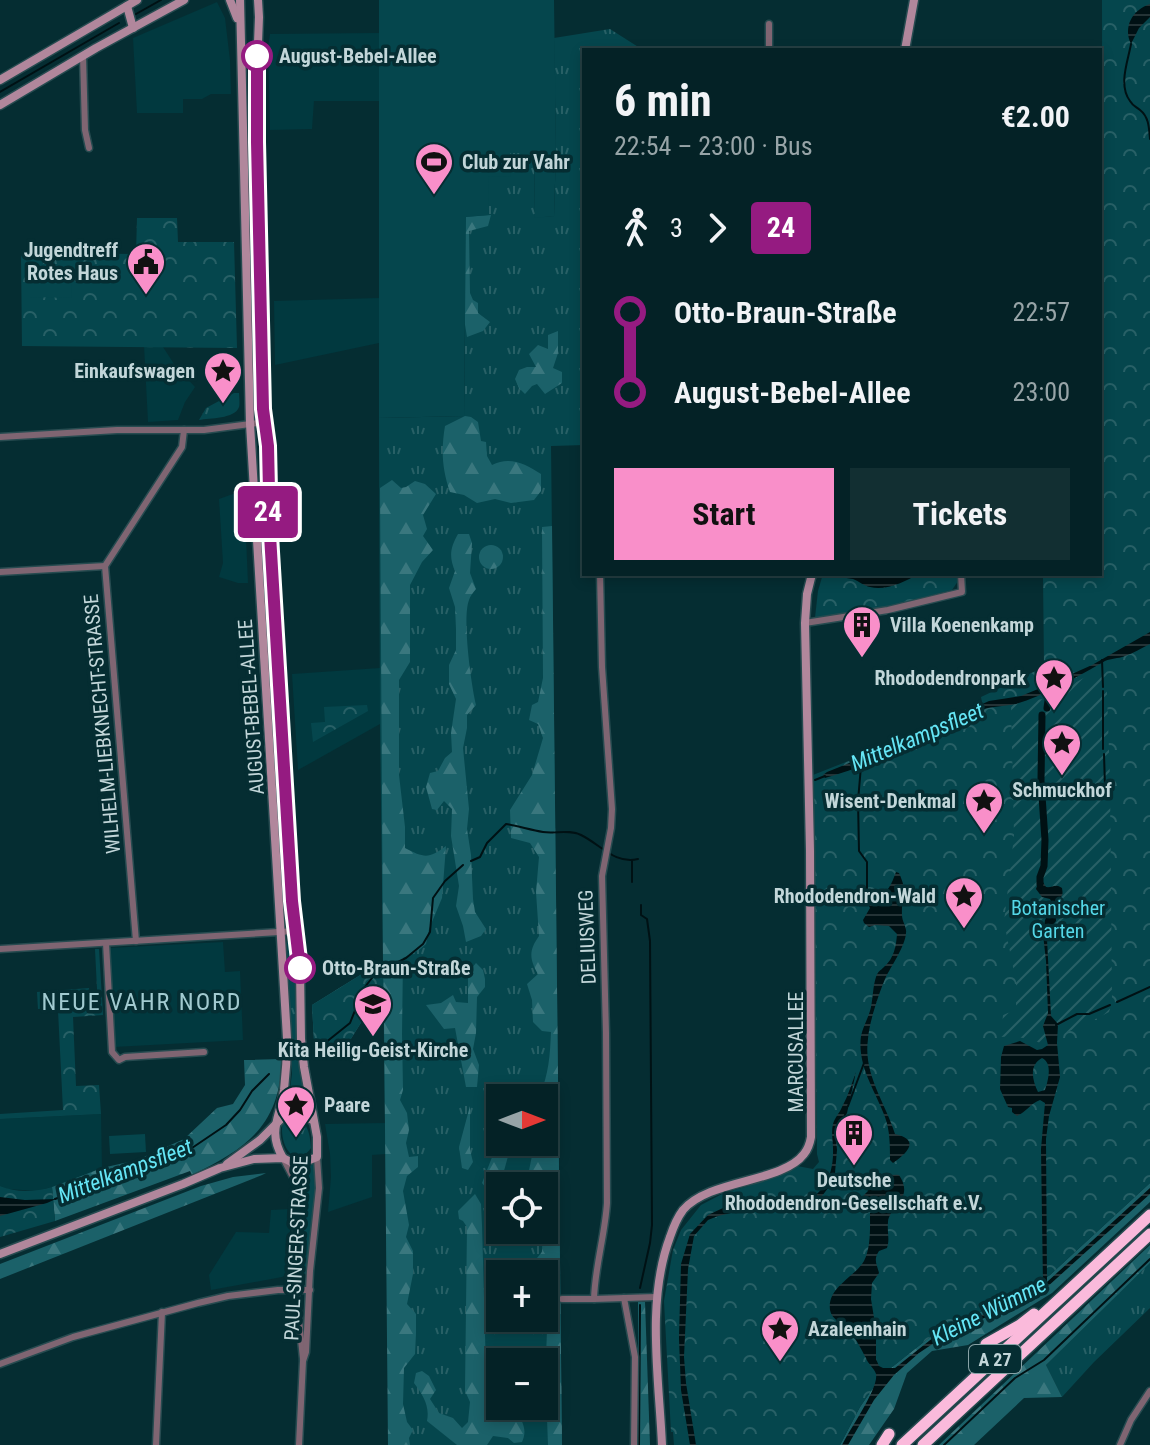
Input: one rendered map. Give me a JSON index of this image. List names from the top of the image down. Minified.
{"streets":{"highway":["A 27"],"street":["AUGUST-BEBEL-ALLEE","WILHELM-LIEBKNECHT-STRASSE","DELIUSWEG","MARCUSALLEE","PAUL-SINGER-STRASSE"]},"crossings":[["AUGUST-BEBEL-ALLEE","PAUL-SINGER-STRASSE"]],"districts":["NEUE VAHR NORD"],"water":["Mittelkampsfleet","Kleine Wümme"],"parks":["Botanischer Garten"],"places":{"other":["August-Bebel-Allee","Otto-Braun-Straße"],"sports":["Club zur Vahr"],"public building":["Jugendtreff Rotes Haus"],"place":["Einkaufswagen","Rhododendronpark","Schmuckhof","Wisent-Denkmal","Rhododendron-Wald","Paare","Azaleenhain"],"building":["Villa Koenenkamp","Deutsche Rhododendron-Gesellschaft e.V."],"school or university":["Kita Heilig-Geist-Kirche"]},"lines":["bus line 24"],"north":"right","page":{"on_map":"24","heading":["6 min","22:54 – 23:00 · Bus","€2.00"],"legs":["3","24"],"list":[{"name":"Otto-Braun-Straße","value":"22:57"},{"name":"August-Bebel-Allee","value":"23:00"}],"buttons":["Start","Tickets"],"map_buttons":["+","−"]}}
